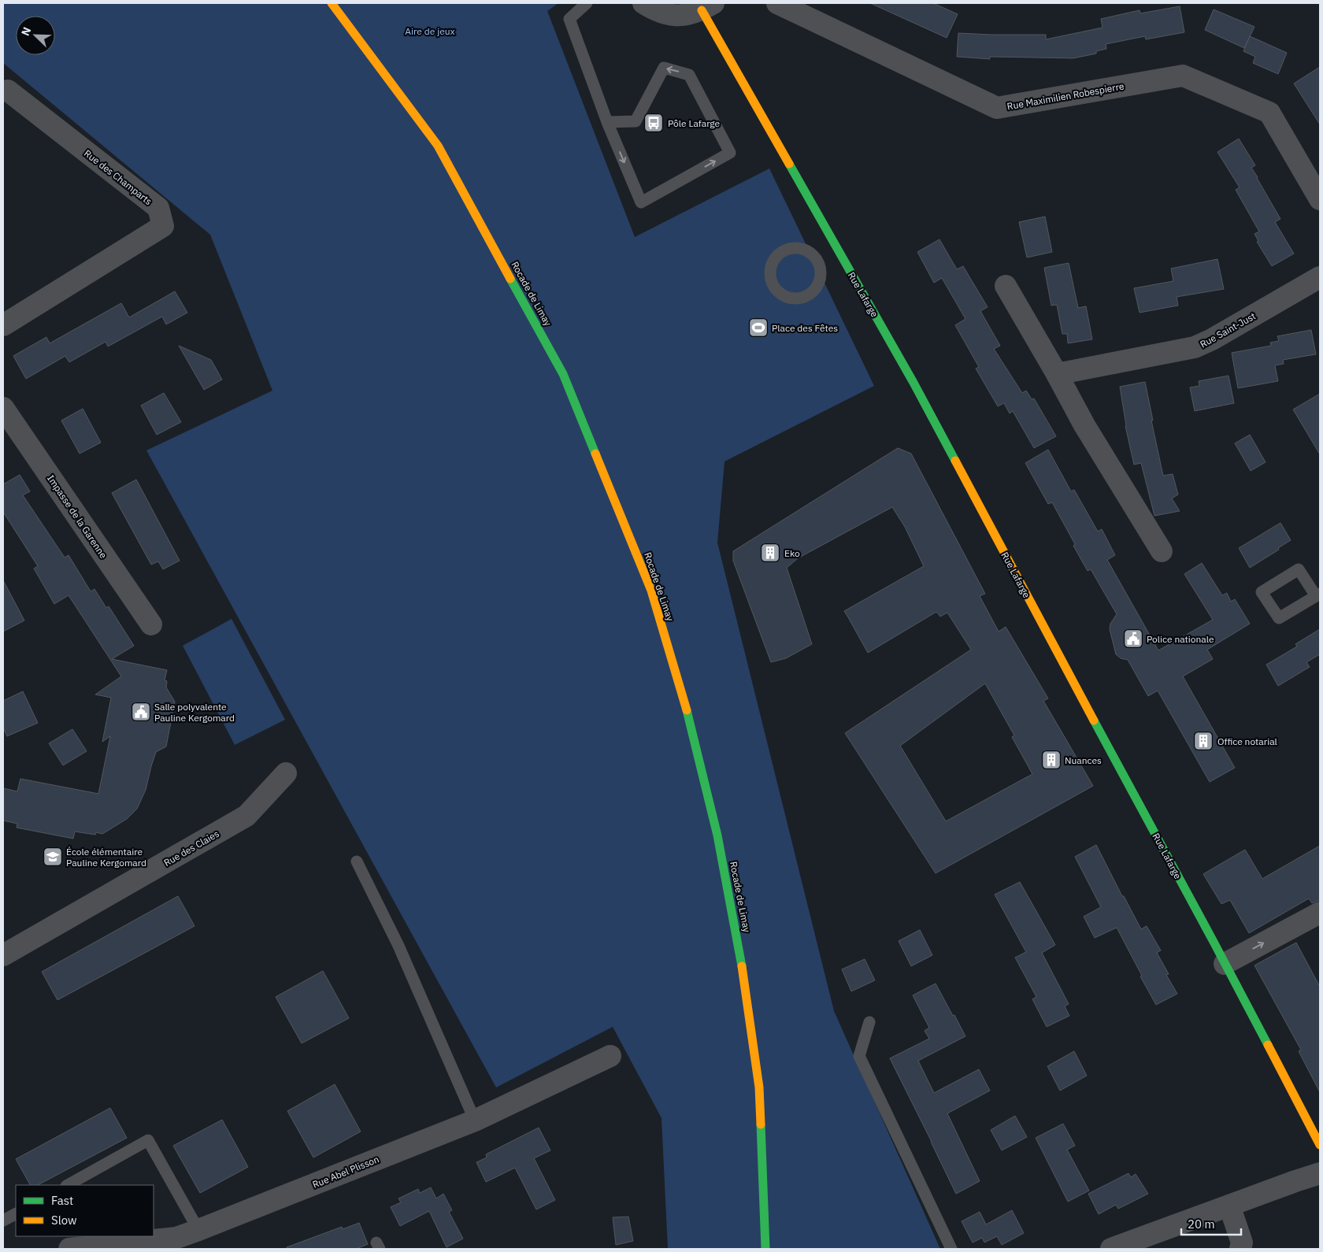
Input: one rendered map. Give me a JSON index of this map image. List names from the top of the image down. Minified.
{"streets":{"main road":["Rocade de Limay","Rue Lafarge"],"street":["Rue Maximilien Robespierre","Rue des Champarts","Rue Saint-Just","Impasse de la Garenne","Rue des Claies","Rue Abel Plisson"]},"parks":["Aire de jeux"],"places":{"bus stop":["Pôle Lafarge"],"sports":["Place des Fêtes"],"building":["Eko","Office notarial","Nuances"],"public building":["Police nationale","Salle polyvalente Pauline Kergomard"],"school or university":["École élémentaire Pauline Kergomard"]},"legend":["Fast","Slow"],"scale_bar":"20 m","north":"top left"}
